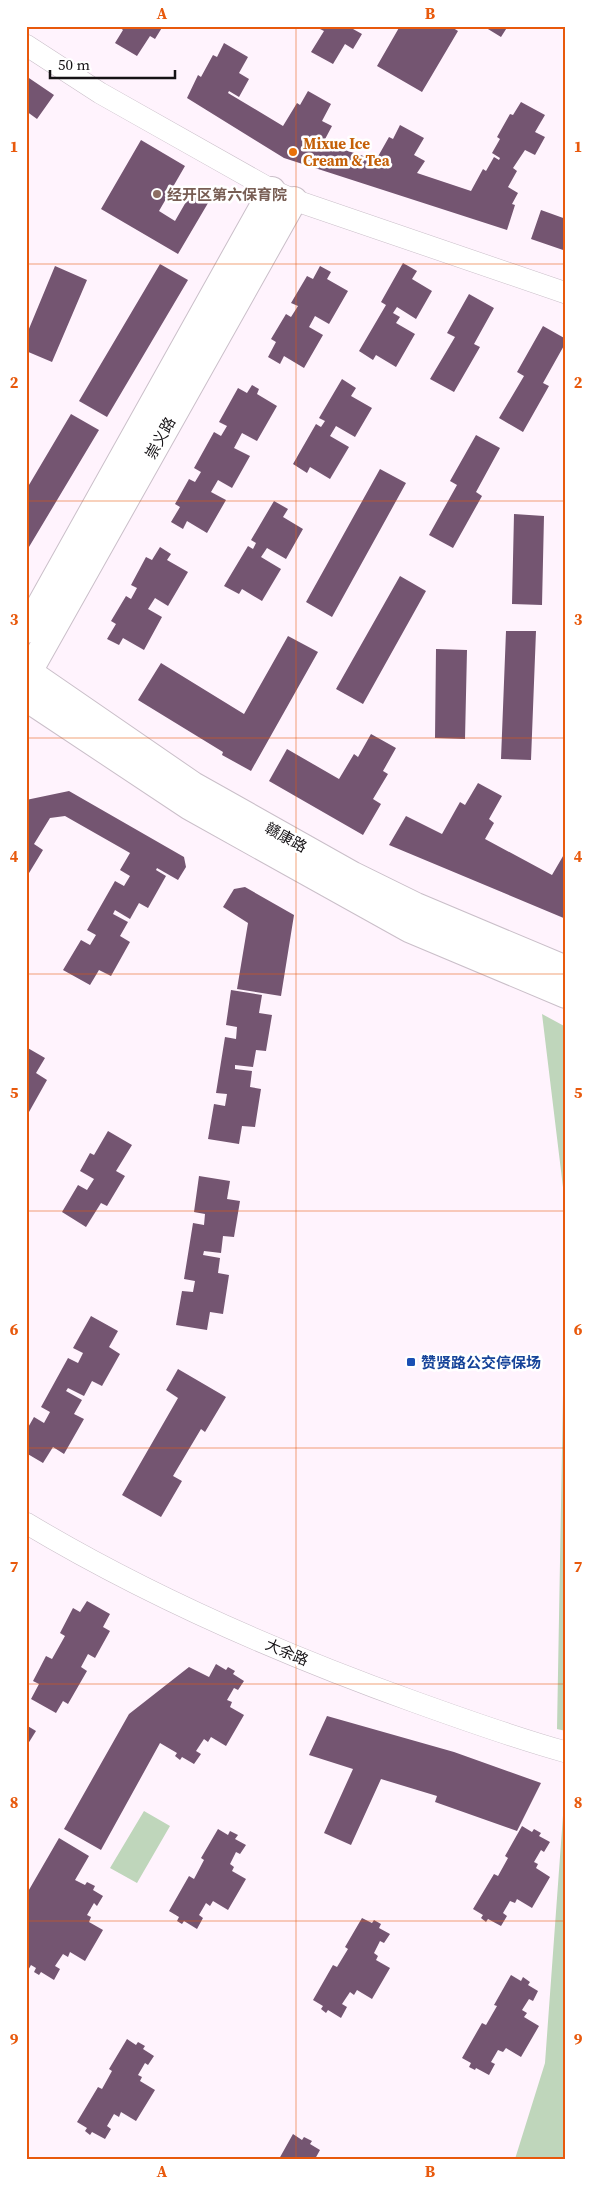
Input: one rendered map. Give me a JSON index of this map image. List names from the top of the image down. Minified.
{"streets":{"main road":["崇义路","赣康路"],"street":["大余路"]},"crossings":[["崇义路","赣康路"]],"places":{"other":["Mixue Ice Cream & Tea","经开区第六保育院"],"transit":["赞贤路公交停保场"]},"scale_bar":"50 m","grid":{"columns":["A","B"],"rows":["1","2","3","4","5","6","7","8","9"]}}
